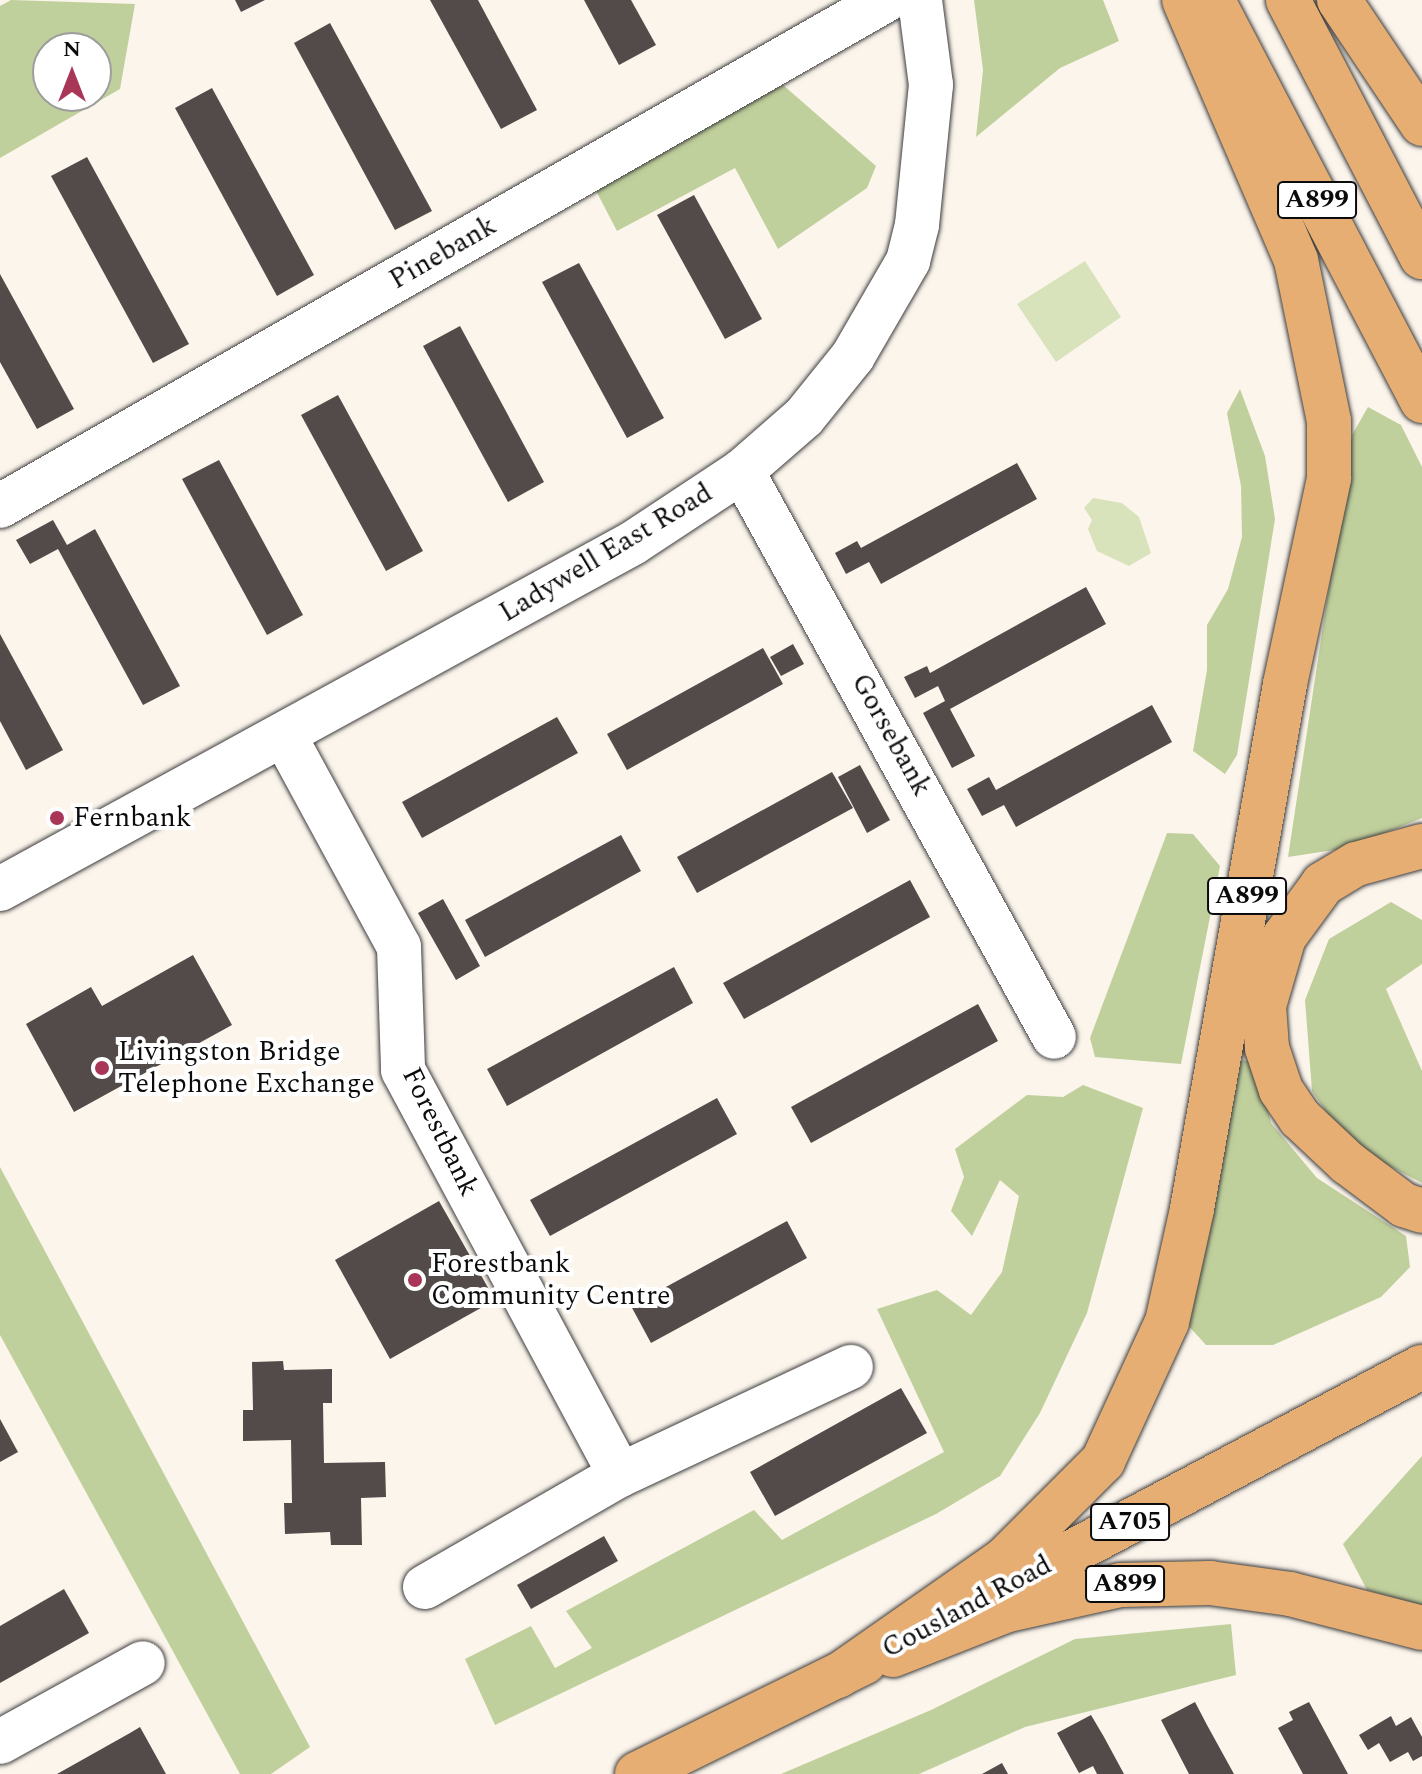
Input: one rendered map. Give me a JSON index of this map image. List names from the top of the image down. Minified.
{"streets":{"main road":["A899","A705","Cousland Road"],"street":["Pinebank","Ladywell East Road","Gorsebank","Forestbank"]},"crossings":[["A899","Cousland Road"],["Ladywell East Road","Gorsebank"],["Ladywell East Road","Forestbank"]],"places":["Fernbank","Livingston Bridge Telephone Exchange","Forestbank Community Centre"],"north":"top"}
